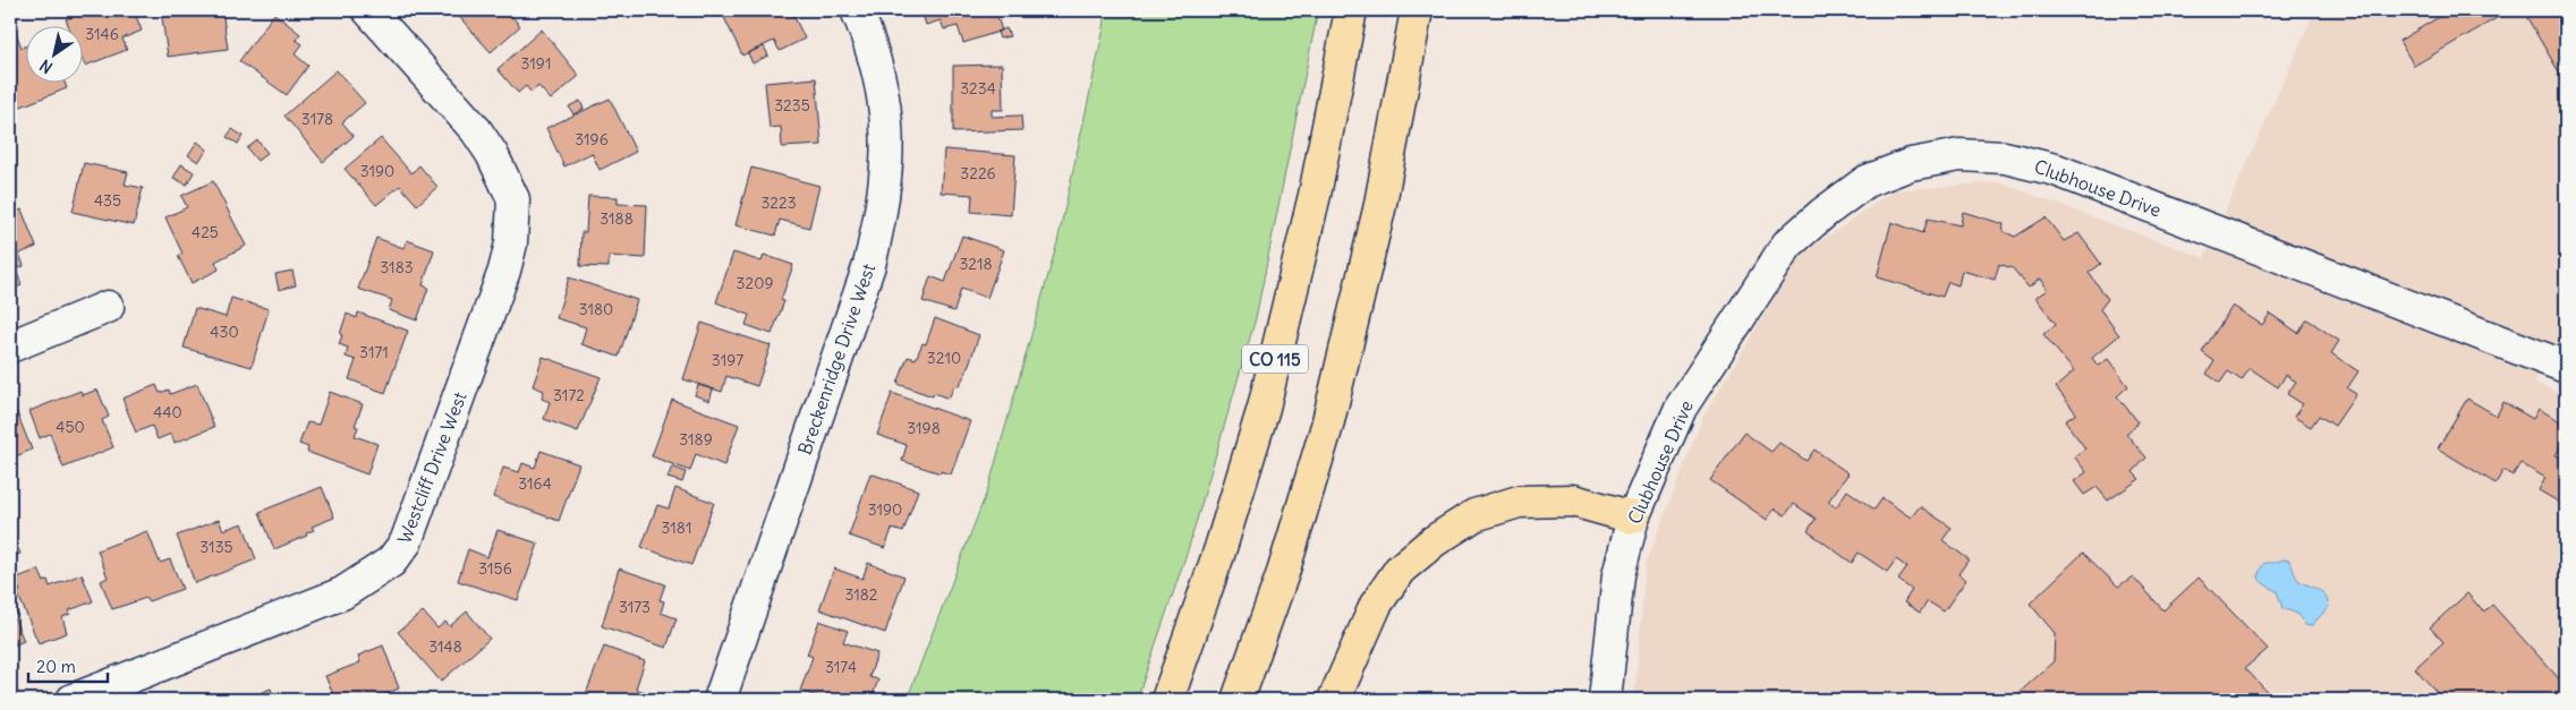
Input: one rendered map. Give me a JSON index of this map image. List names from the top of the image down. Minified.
{"streets":{"highway":["CO 115"],"street":["Clubhouse Drive","Breckenridge Drive West","Westcliff Drive West"]},"house_numbers":["3146","3191","3234","3235","3178","3196","3190","3226","435","3223","3188","425","3218","3183","3209","3180","430","3171","3210","3197","3172","440","450","3198","3189","3164","3190","3181","3135","3156","3182","3173","3148","3174"],"scale_bar":"20 m","north":"bottom left"}
